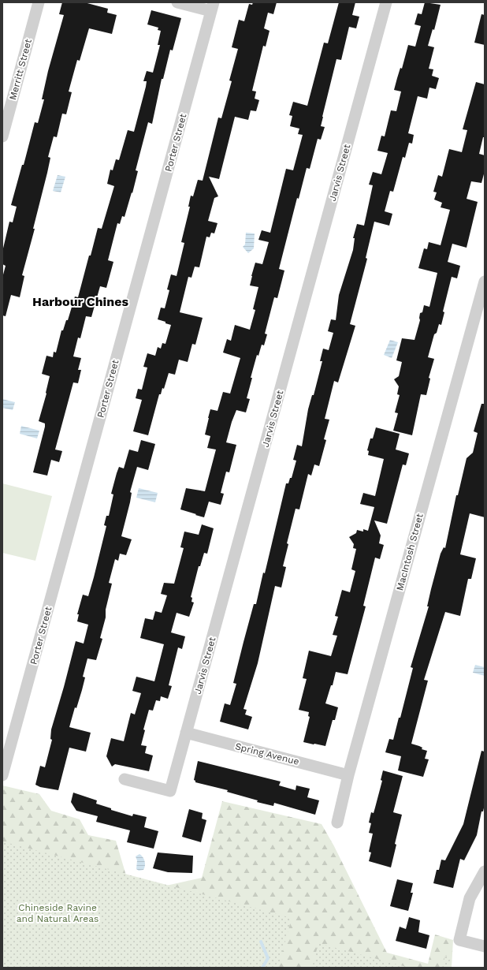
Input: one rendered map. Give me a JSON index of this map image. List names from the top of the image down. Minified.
{"streets":{"street":["Merritt Street","Porter Street","Jarvis Street","MacIntosh Street","Spring Avenue"]},"crossings":[["Jarvis Street","Spring Avenue"],["MacIntosh Street","Spring Avenue"]],"districts":["Harbour Chines"],"parks":["Chineside Ravine and Natural Areas"]}
